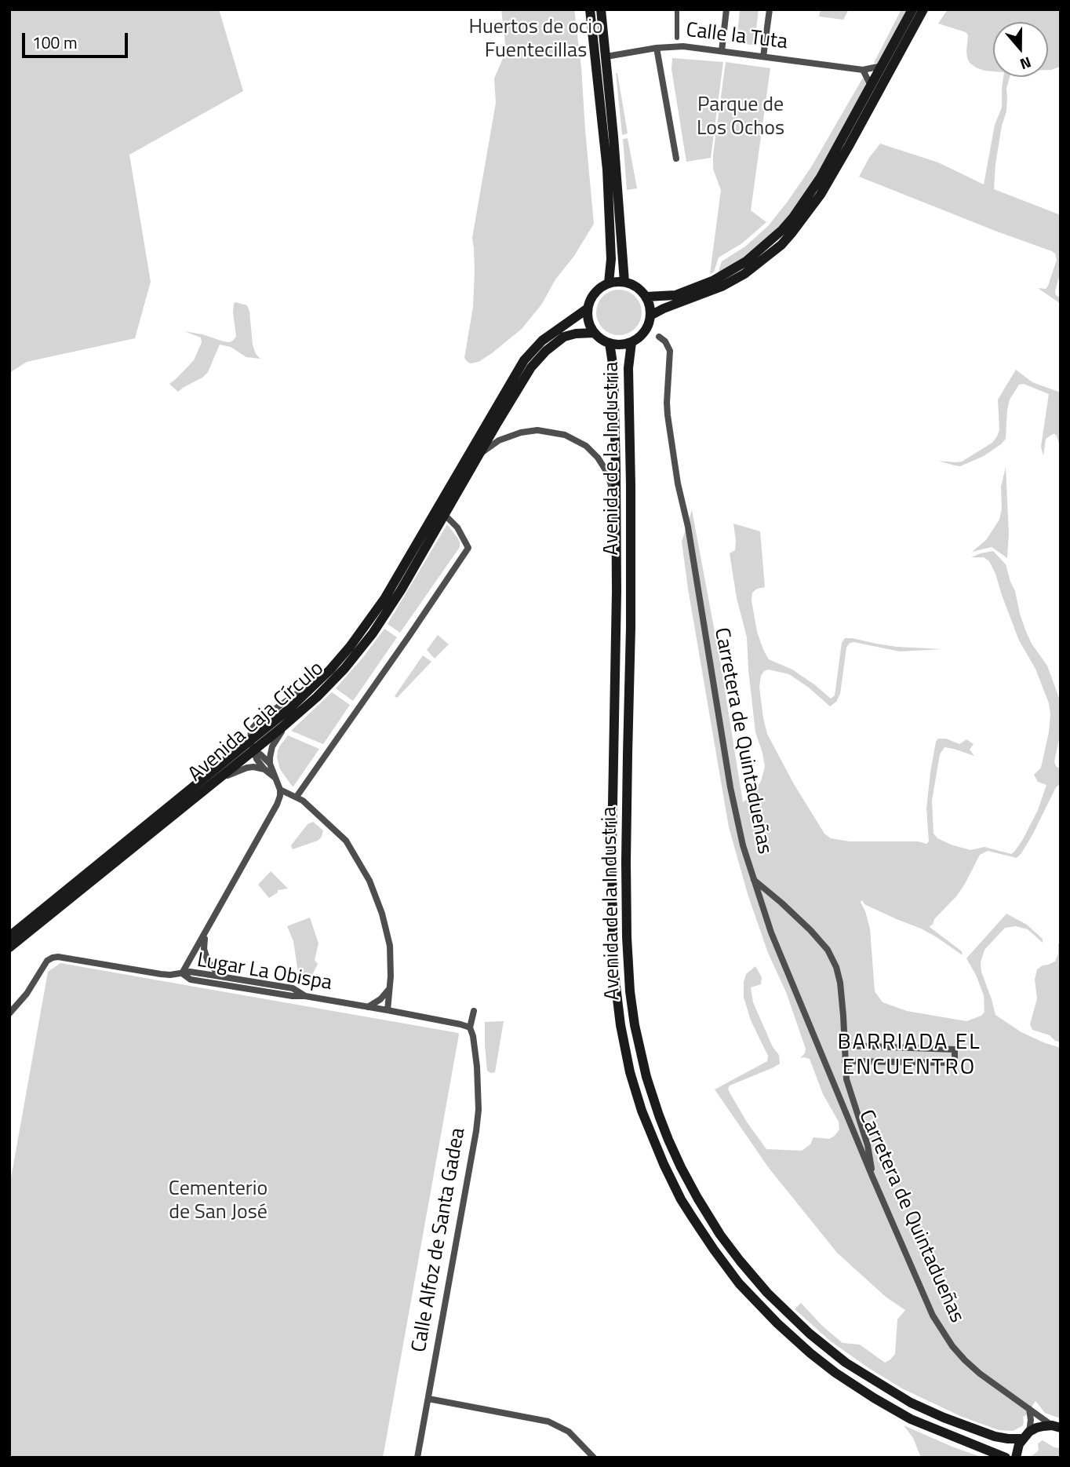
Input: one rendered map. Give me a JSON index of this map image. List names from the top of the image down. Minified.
{"streets":{"main road":["Avenida de la Industria","Avenida Caja Círculo"],"street":["Calle la Tuta","Carretera de Quintadueñas","Lugar La Obispa","Calle Alfoz de Santa Gadea"]},"crossings":[["Avenida de la Industria","Avenida Caja Círculo"],["Lugar La Obispa","Calle Alfoz de Santa Gadea"]],"districts":["BARRIADA EL ENCUENTRO"],"parks":["Huertos de ocio Fuentecillas","Parque de Los Ochos","Cementerio de San José"],"scale_bar":"100 m","north":"bottom"}
